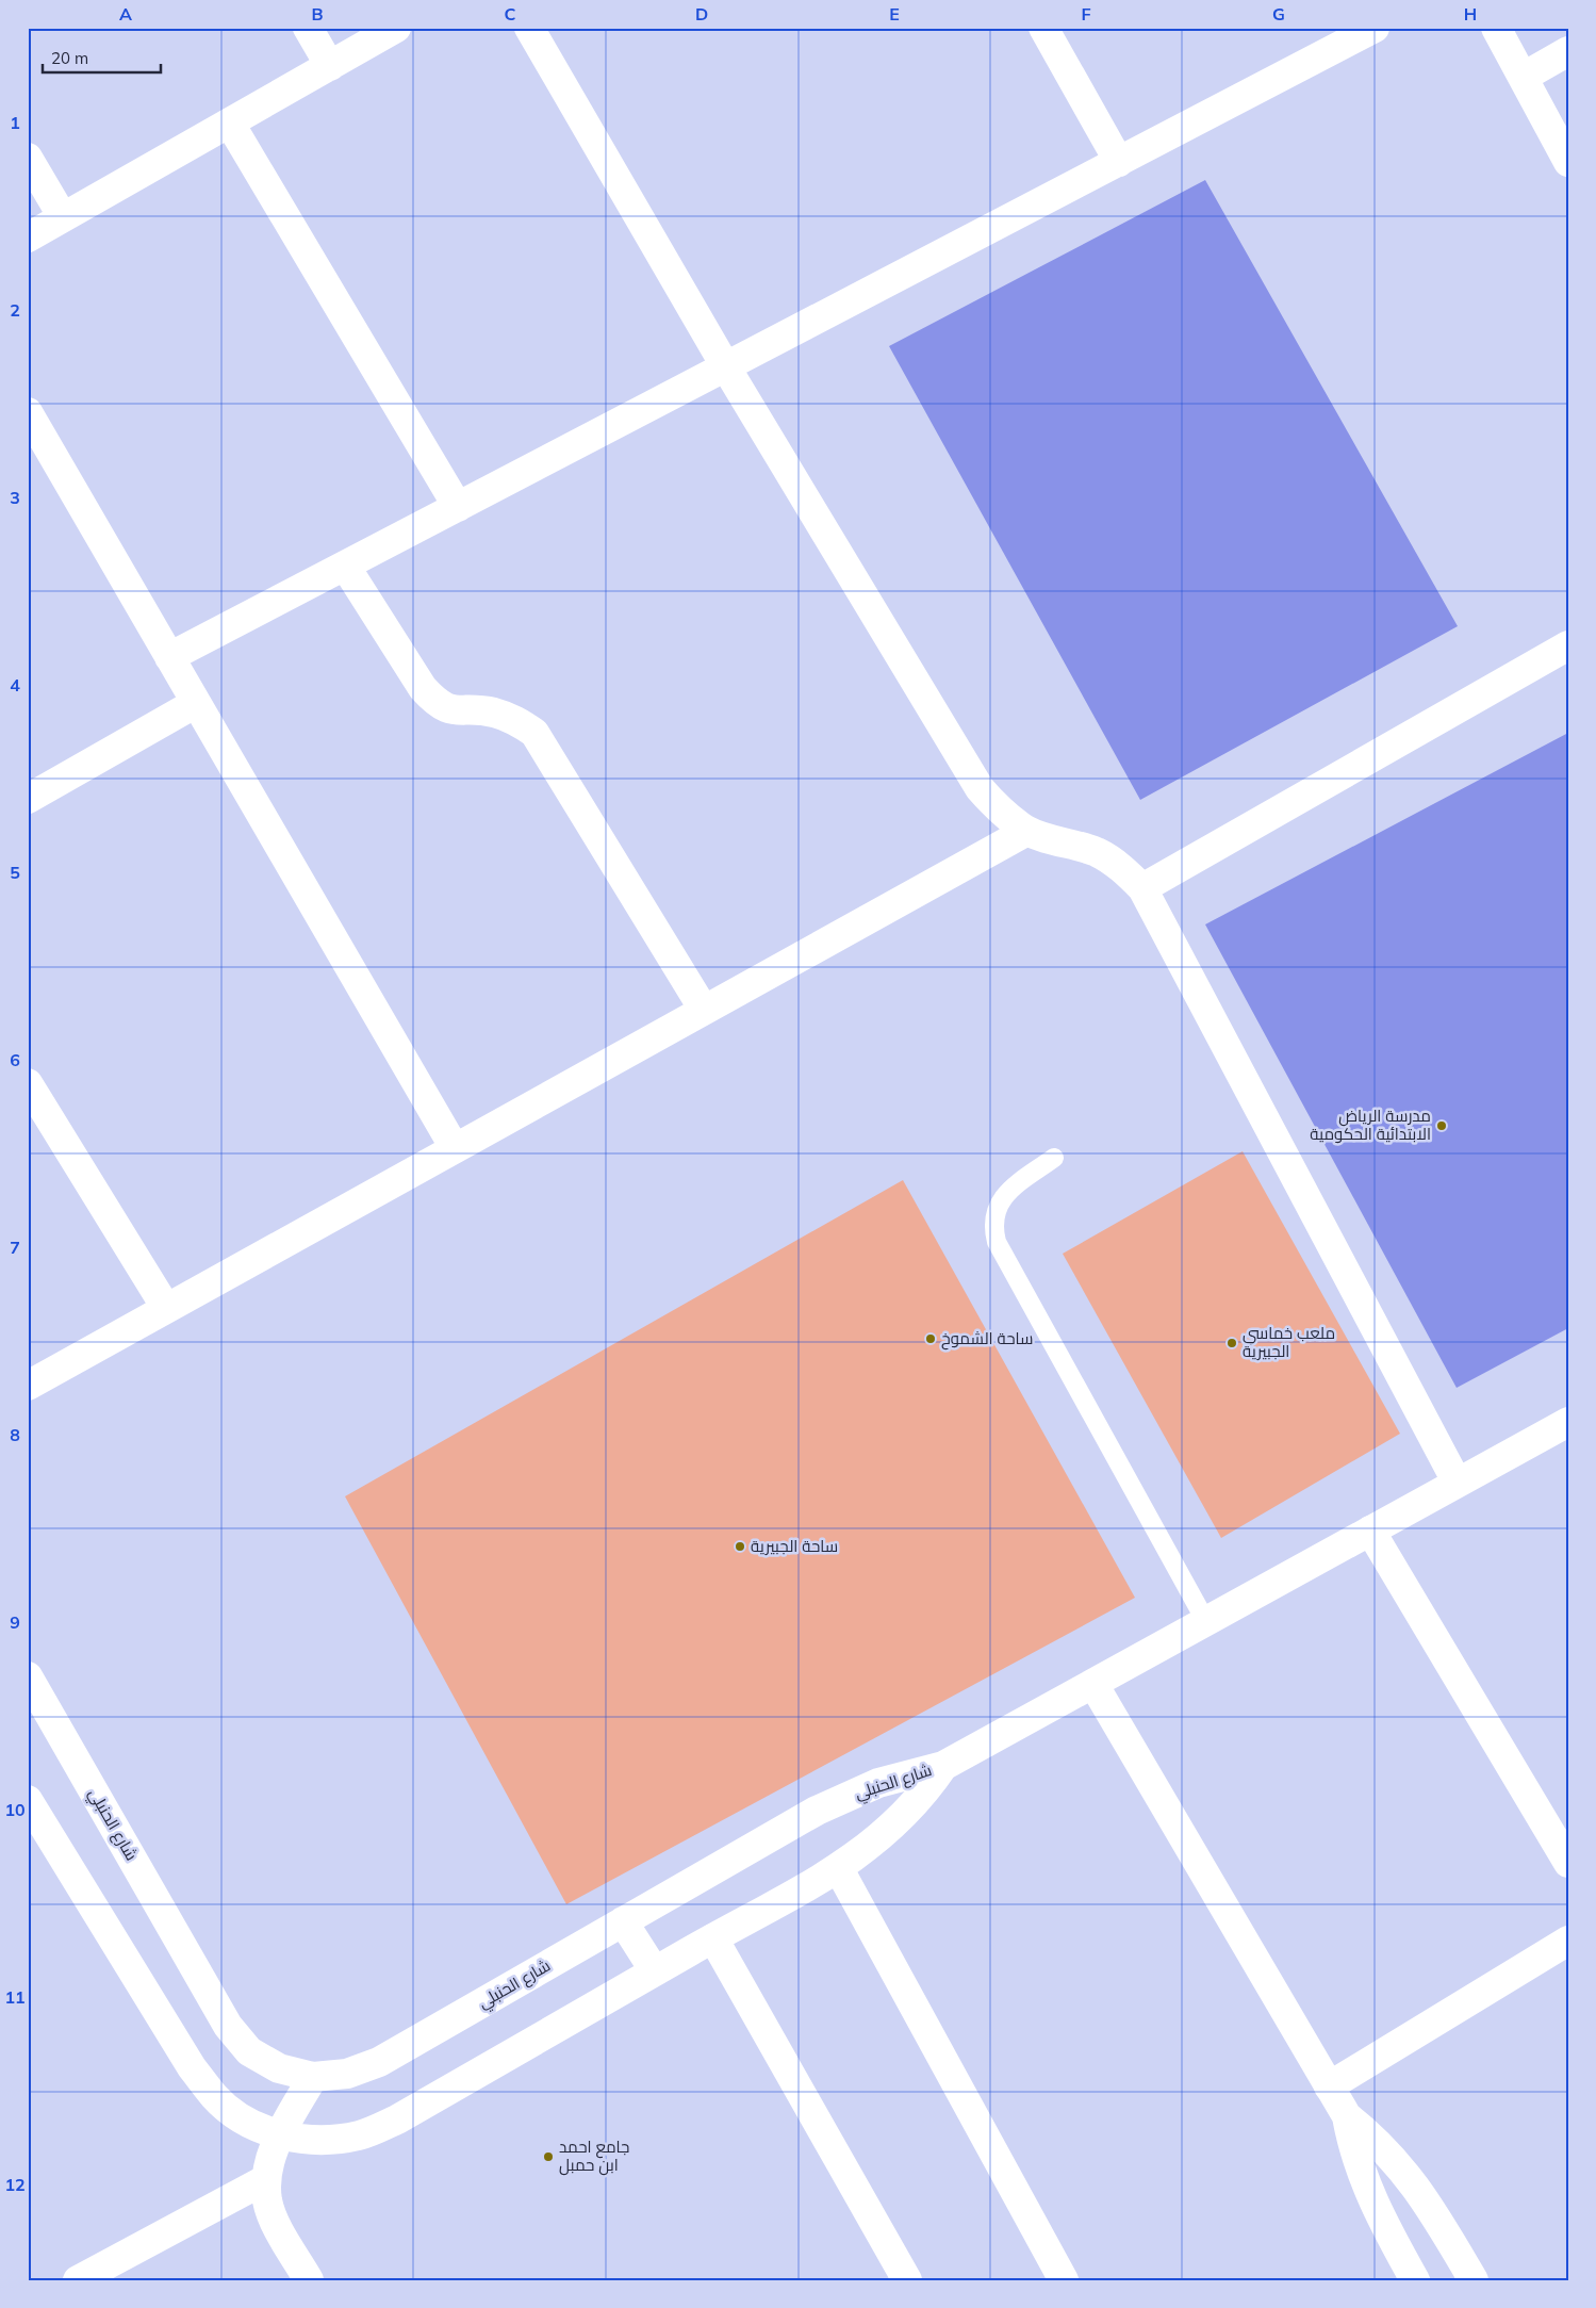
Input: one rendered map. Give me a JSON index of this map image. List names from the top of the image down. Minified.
{"streets":{"street":["شارع الحنبلي"]},"places":["مدرسة الرياض الابتدائية الحكومية","ساحة الشموخ","ملعب خماسي الجبيرية","ساحة الجبيرية","جامع احمد ابن حمبل"],"scale_bar":"20 m","grid":{"columns":["A","B","C","D","E","F","G","H"],"rows":["1","2","3","4","5","6","7","8","9","10","11","12"]}}
